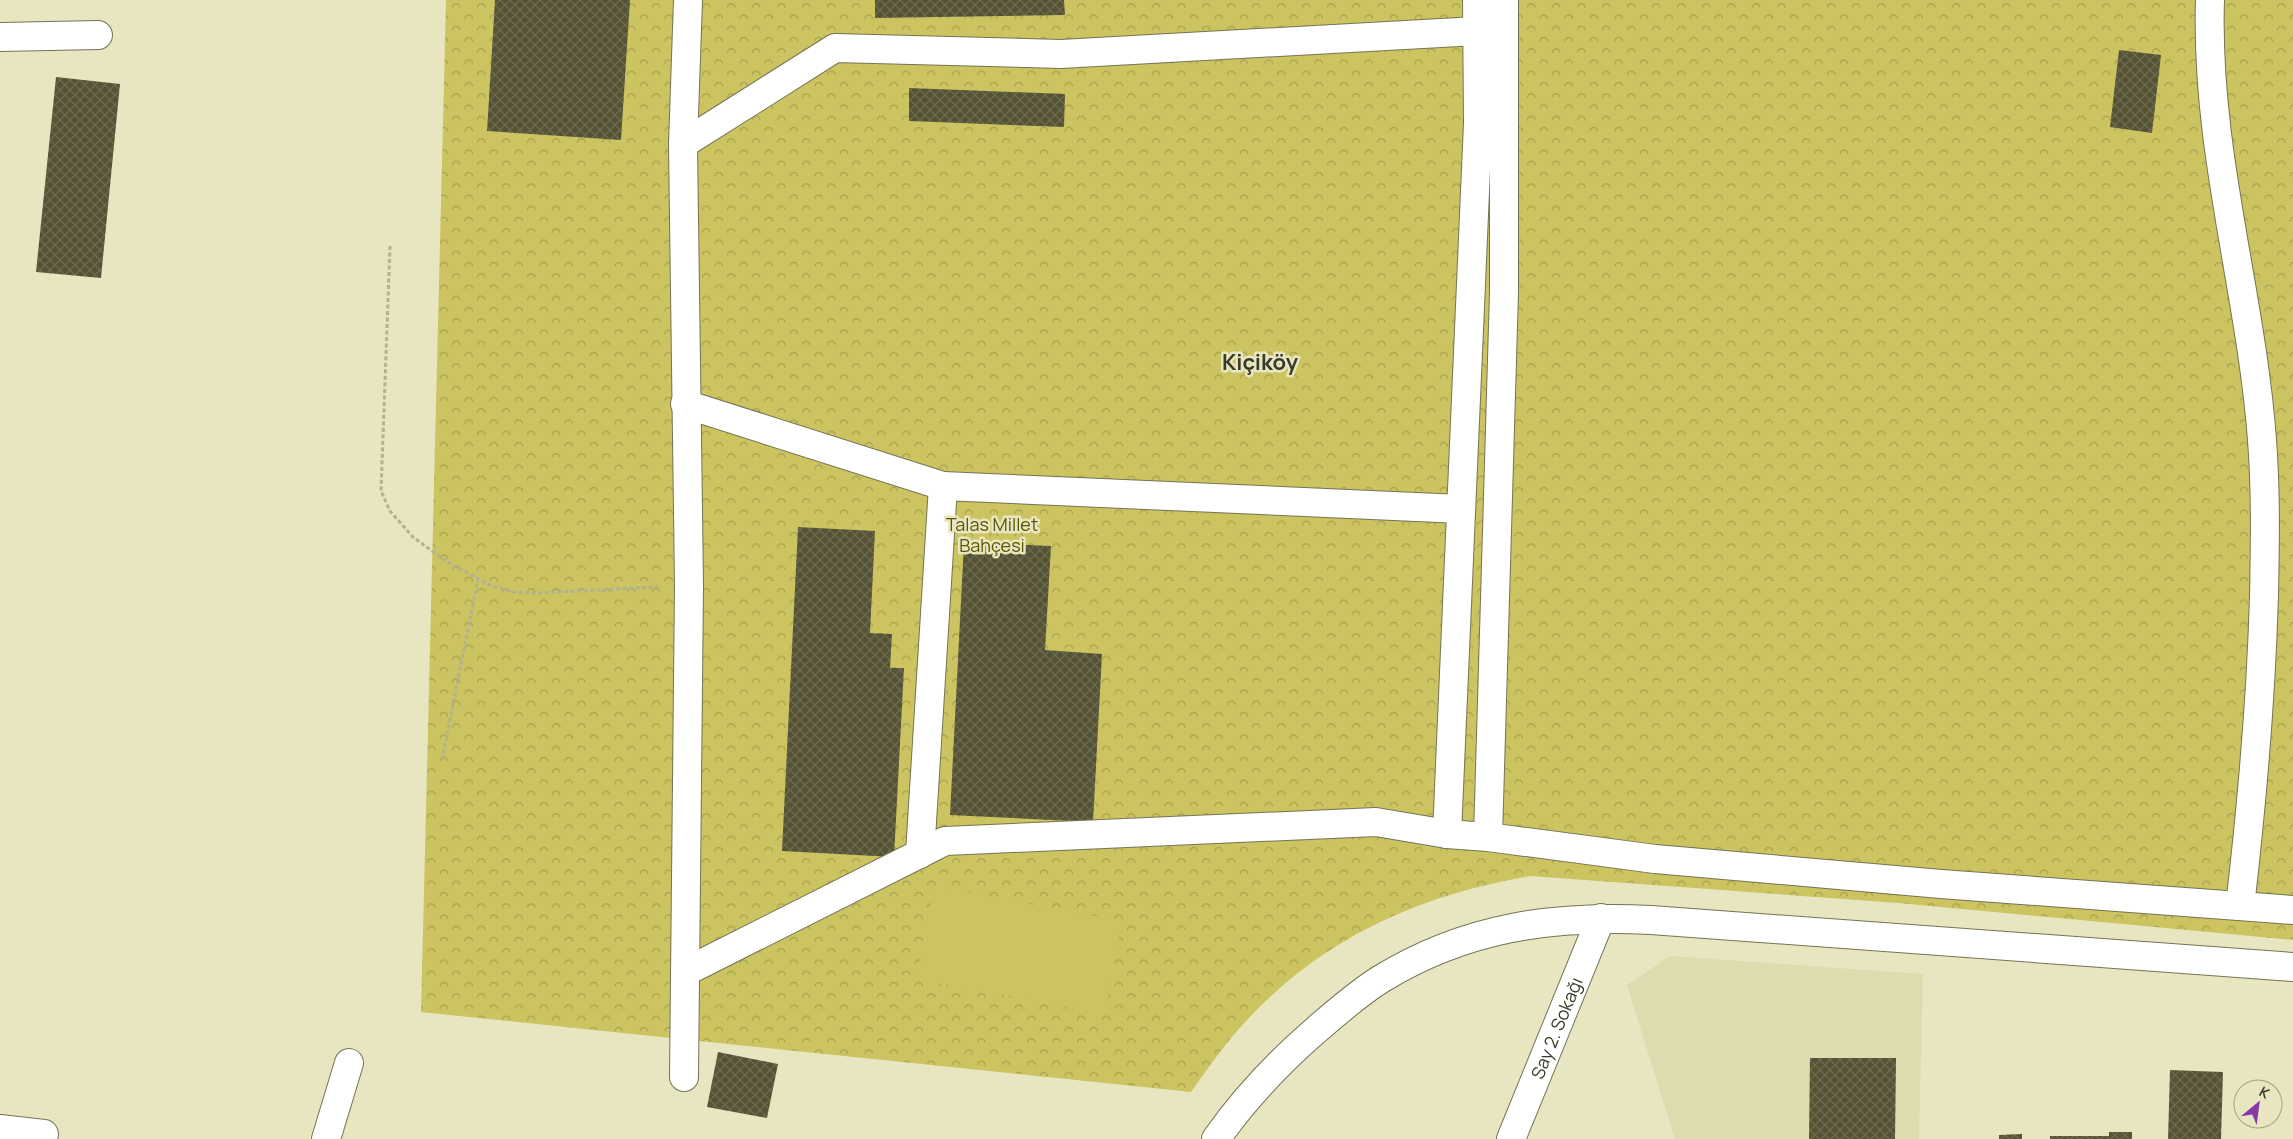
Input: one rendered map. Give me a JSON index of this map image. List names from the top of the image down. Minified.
{"streets":{"street":["Say 2. Sokağı"]},"districts":["Kiçiköy"],"parks":["Talas Millet Bahçesi"],"north":"top right"}
